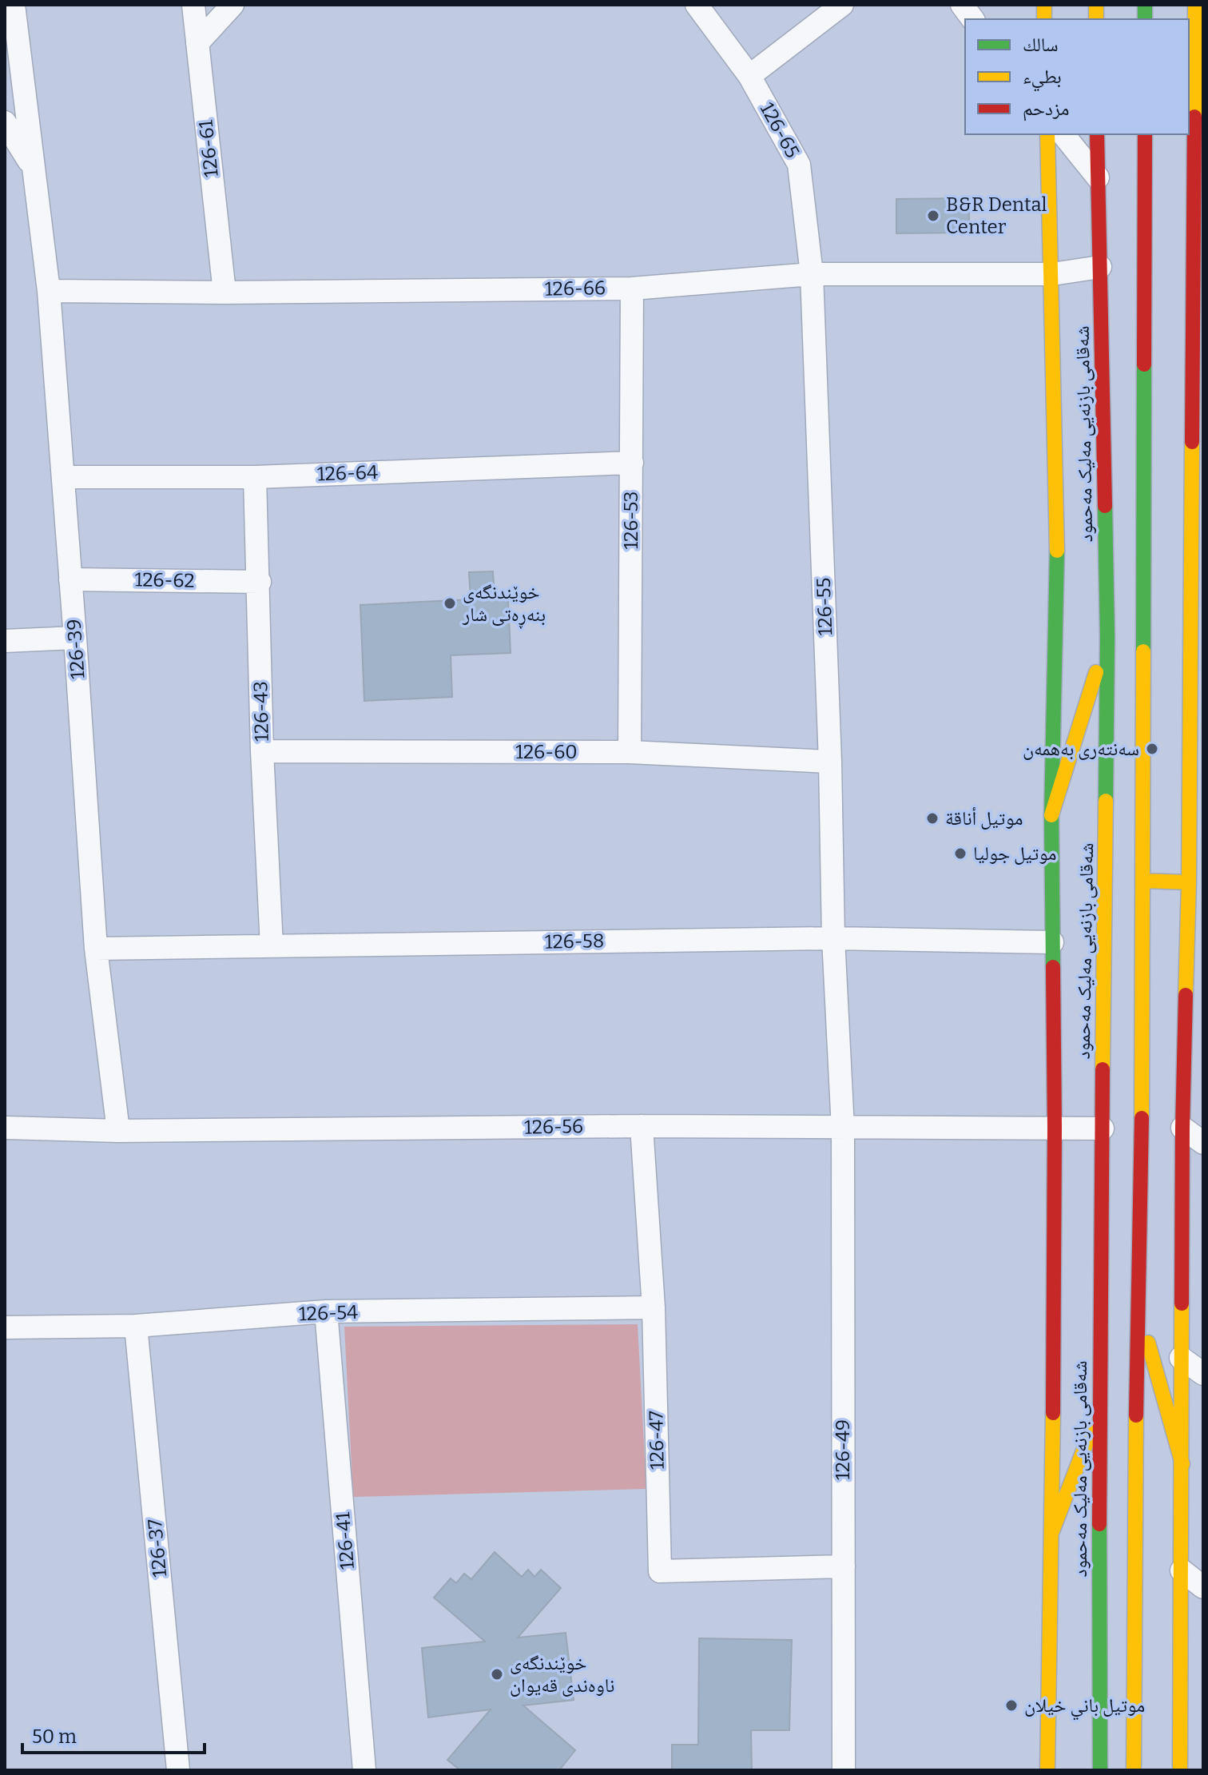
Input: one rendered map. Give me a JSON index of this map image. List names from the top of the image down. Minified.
{"streets":{"main road":["شەقامی بازنەیی مەلیک مەحمود"],"street":["126-65","126-61","126-66","126-64","126-53","126-62","126-55","126-39","126-43","126-60","126-58","126-56","126-54","126-47","126-49","126-41","126-37"]},"crossings":[["126-65","126-66"],["126-65","126-55"],["126-61","126-66"],["126-66","شەقامی بازنەیی مەلیک مەحمود"],["126-66","126-53"],["126-66","126-55"],["126-66","126-39"],["شەقامی بازنەیی مەلیک مەحمود","126-56"],["126-64","126-53"],["126-64","126-39"],["126-64","126-43"],["126-53","126-60"],["126-62","126-39"],["126-62","126-43"],["126-55","126-60"],["126-55","126-58"],["126-55","126-49"],["126-39","126-58"],["126-39","126-56"],["126-43","126-60"],["126-43","126-58"],["126-58","126-49"],["126-56","126-47"],["126-56","126-49"],["126-54","126-47"],["126-54","126-41"],["126-54","126-37"],["126-47","126-49"]],"places":["B&R Dental Center","خوێندنگەی بنەڕەتی شار","سەنتەری بەهمەن","موتيل أناقة","موتيل جوليا","خوێندنگەی ناوەندی قەیوان","موتيل باني خيلان"],"legend":["سالك","بطيء","مزدحم"],"scale_bar":"50 m"}
